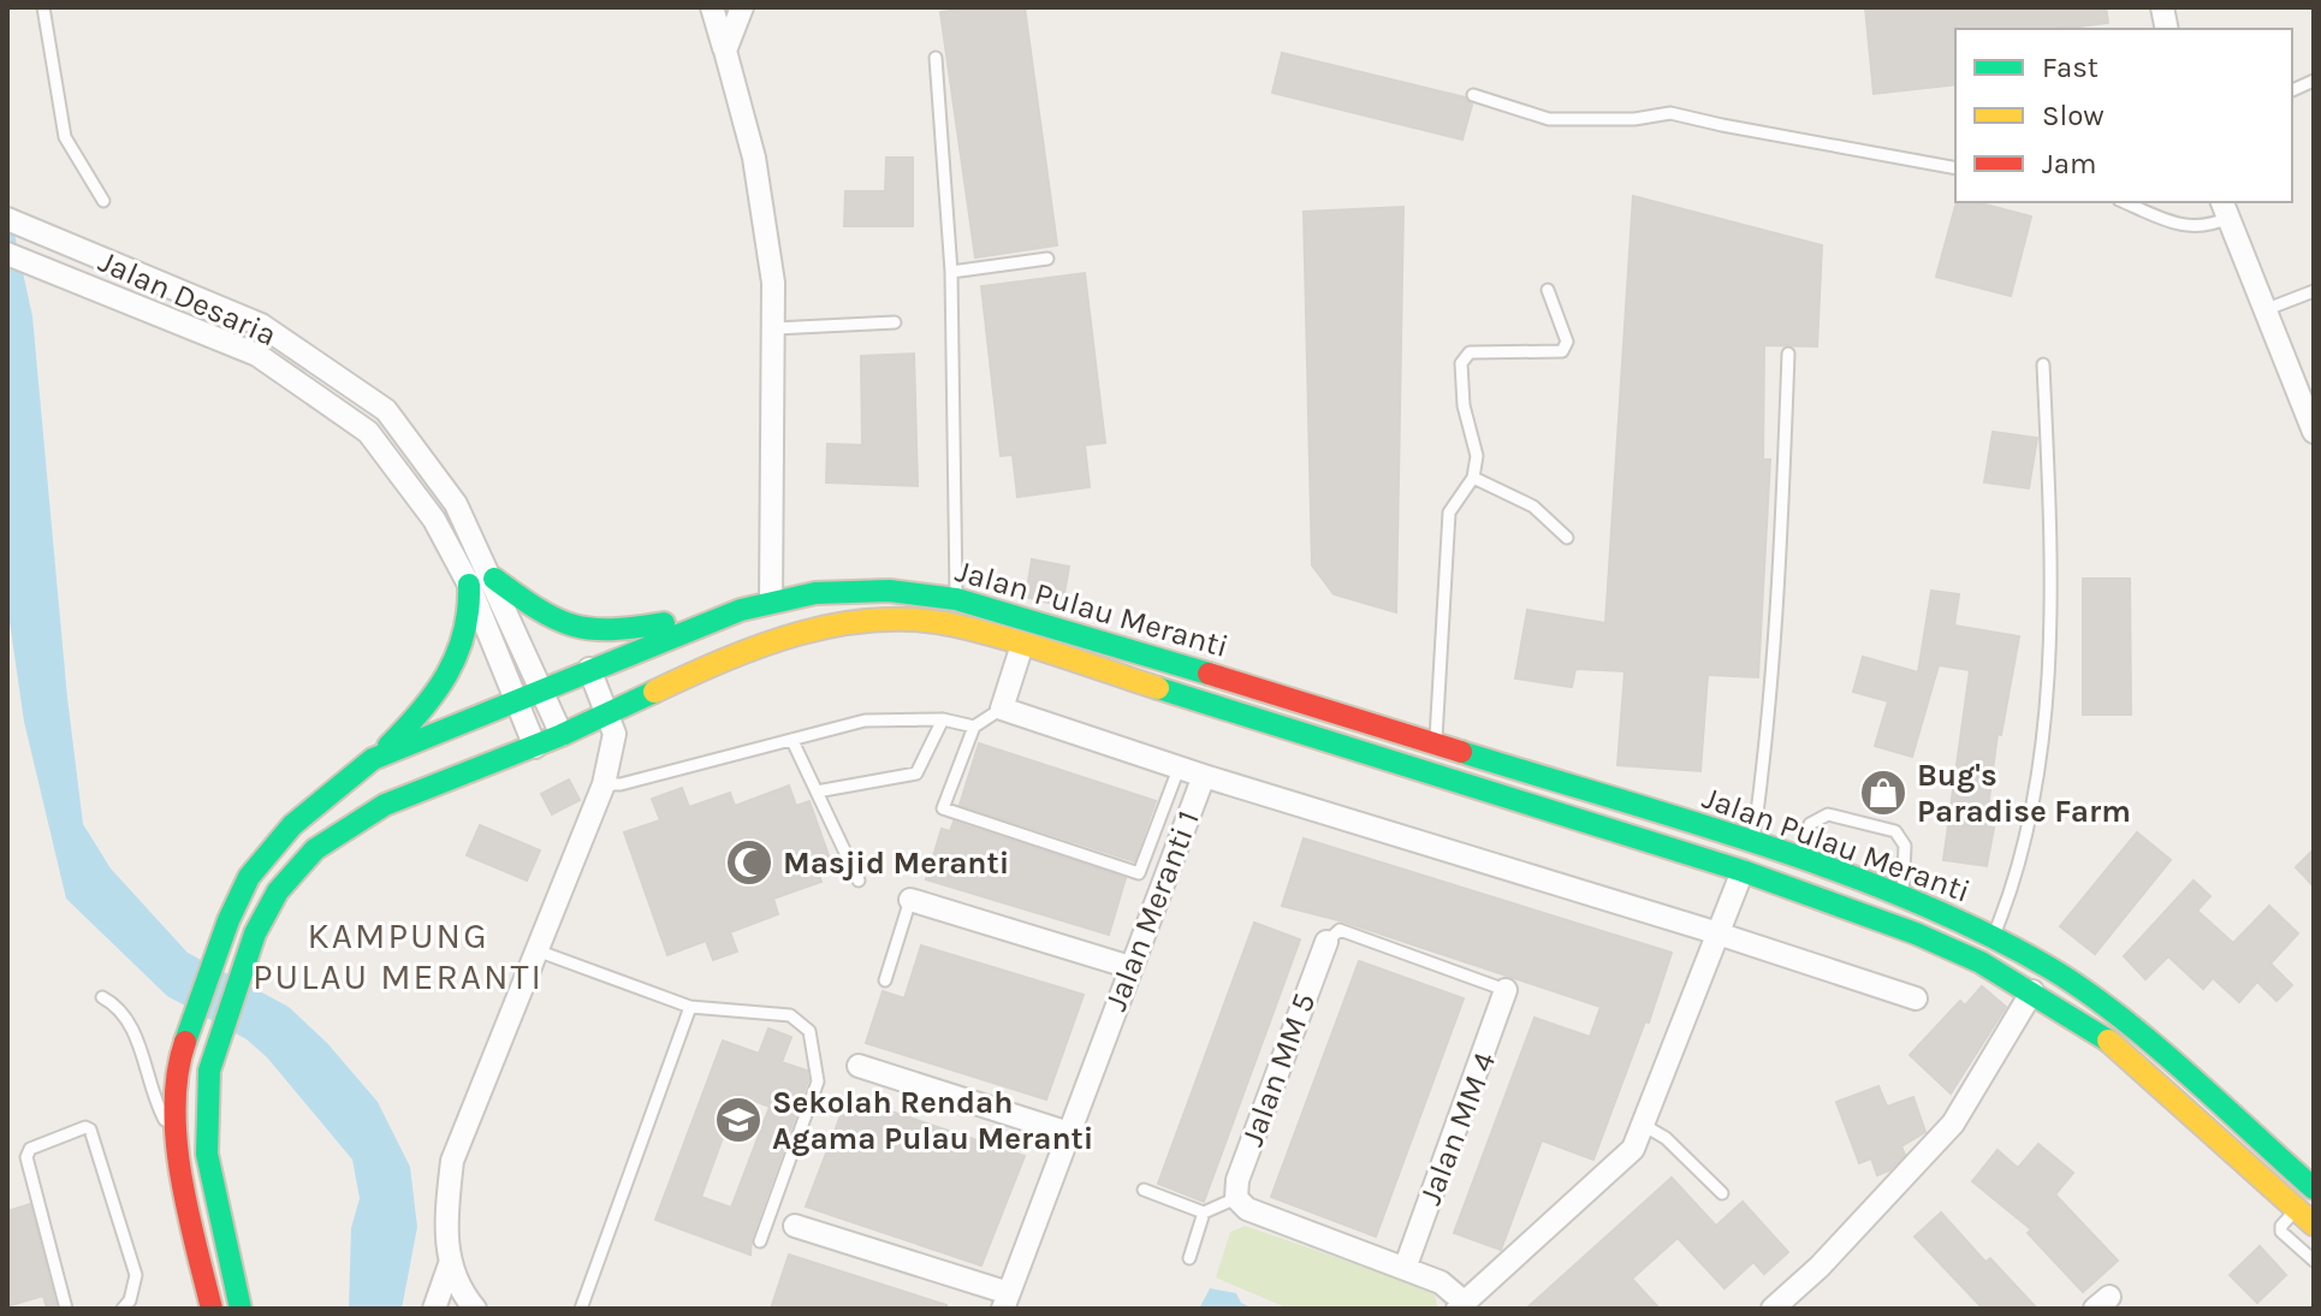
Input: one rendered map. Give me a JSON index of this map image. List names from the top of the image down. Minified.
{"streets":{"main road":["Jalan Pulau Meranti"],"street":["Jalan Desaria","Jalan Meranti 1","Jalan MM 5","Jalan MM 4"]},"crossings":[["Jalan Desaria","Jalan Pulau Meranti"]],"districts":["KAMPUNG PULAU MERANTI"],"places":{"shop":["Bug's Paradise Farm"],"mosque":["Masjid Meranti"],"school or university":["Sekolah Rendah Agama Pulau Meranti"]},"legend":["Fast","Slow","Jam"]}
